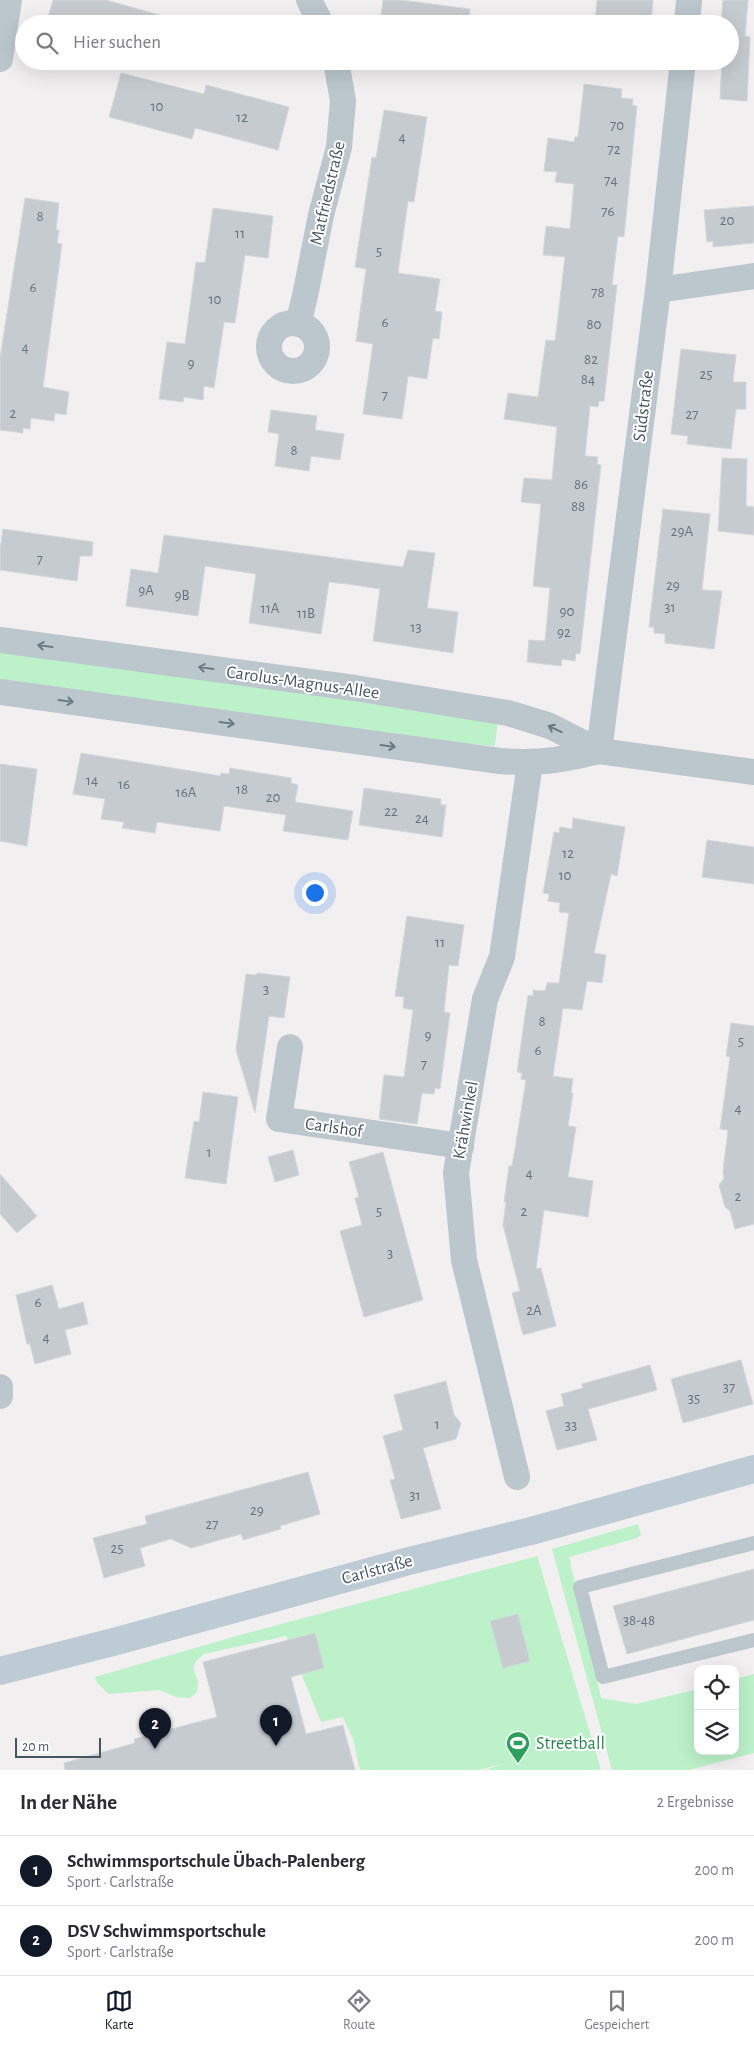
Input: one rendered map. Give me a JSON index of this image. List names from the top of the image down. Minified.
{"streets":{"main road":["Carlstraße"],"street":["Matfriedstraße","Südstraße","Carolus-Magnus-Allee","Krähwinkel","Carlshof"]},"crossings":[["Südstraße","Carolus-Magnus-Allee"],["Carolus-Magnus-Allee","Krähwinkel"],["Krähwinkel","Carlshof"]],"places":{"sports":["Streetball"]},"house_numbers":["10","12","70","4","72","74","76","8","20","11","5","6","78","10","6","80","4","82","9","25","84","7","2","27","8","86","88","29A","7","29","9A","9B","31","11A","90","11B","13","92","14","16","18","16A","20","22","24","12","10","11","3","8","9","5","6","7","4","1","4","2","5","2","3","6","2A","4","37","35","1","33","31","29","27","25","38-48"],"scale_bar":"20 m","page":{"search":"Hier suchen","pins":["1","2"],"scale":"20 m","heading":["In der Nähe","2 Ergebnisse"],"list":[{"mark":"1","name":"Schwimmsportschule Übach-Palenberg","note":"Sport · Carlstraße","value":"200 m"},{"mark":"2","name":"DSV Schwimmsportschule","note":"Sport · Carlstraße","value":"200 m"}],"nav":["Karte","Route","Gespeichert"]}}
